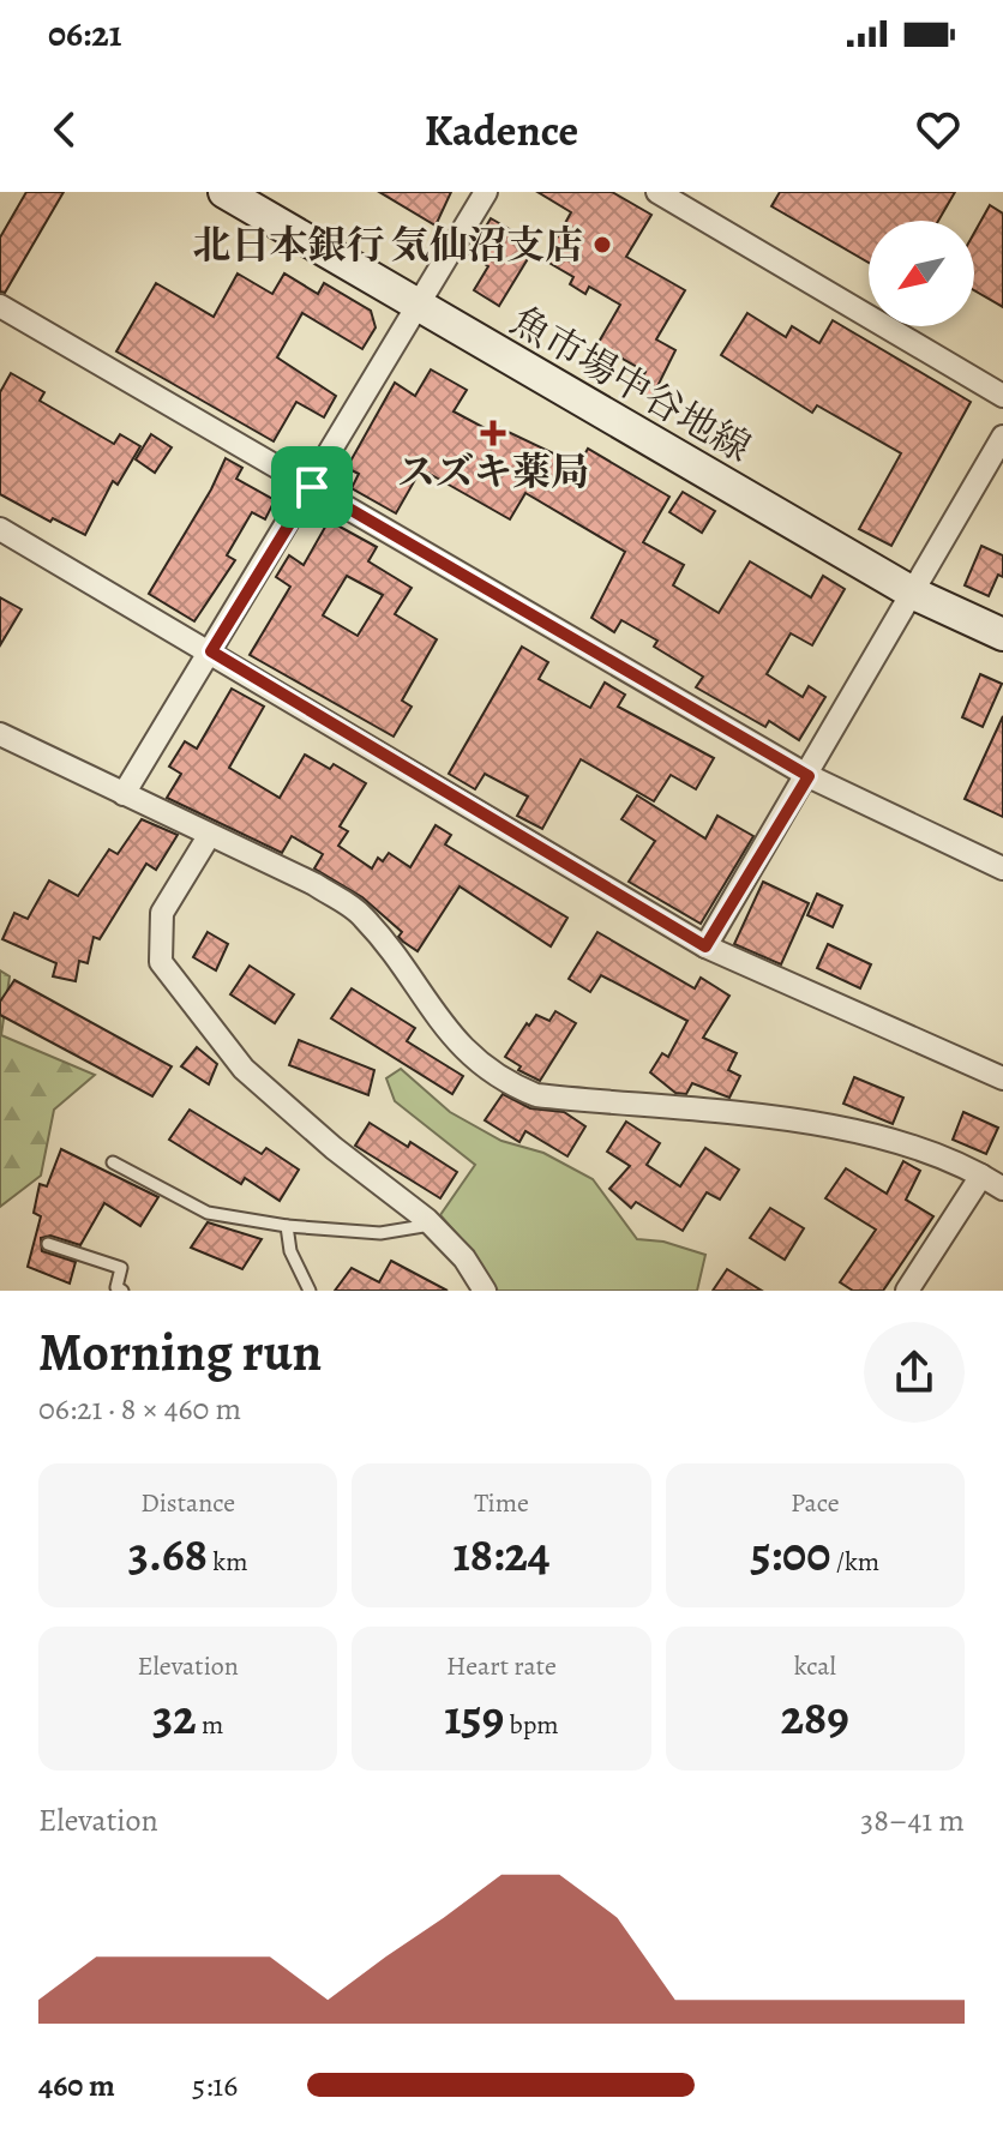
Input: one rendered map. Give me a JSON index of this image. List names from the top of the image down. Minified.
{"streets":{"street":["魚市場中谷地線"]},"places":{"other":["北日本銀行 気仙沼支店"],"health":["スズキ薬局"]},"north":"bottom left","page":{"status":"06:21","header":"Kadence","heading":["Morning run","06:21 · 8 × 460 m"],"stats":[["Distance","3.68 km"],["Time","18:24"],["Pace","5:00 /km"],["Elevation","32 m"],["Heart rate","159 bpm"],["kcal","289"]],"chart":["Elevation","38–41 m"],"list":[{"name":"460 m","note":"5:16"}]}}
